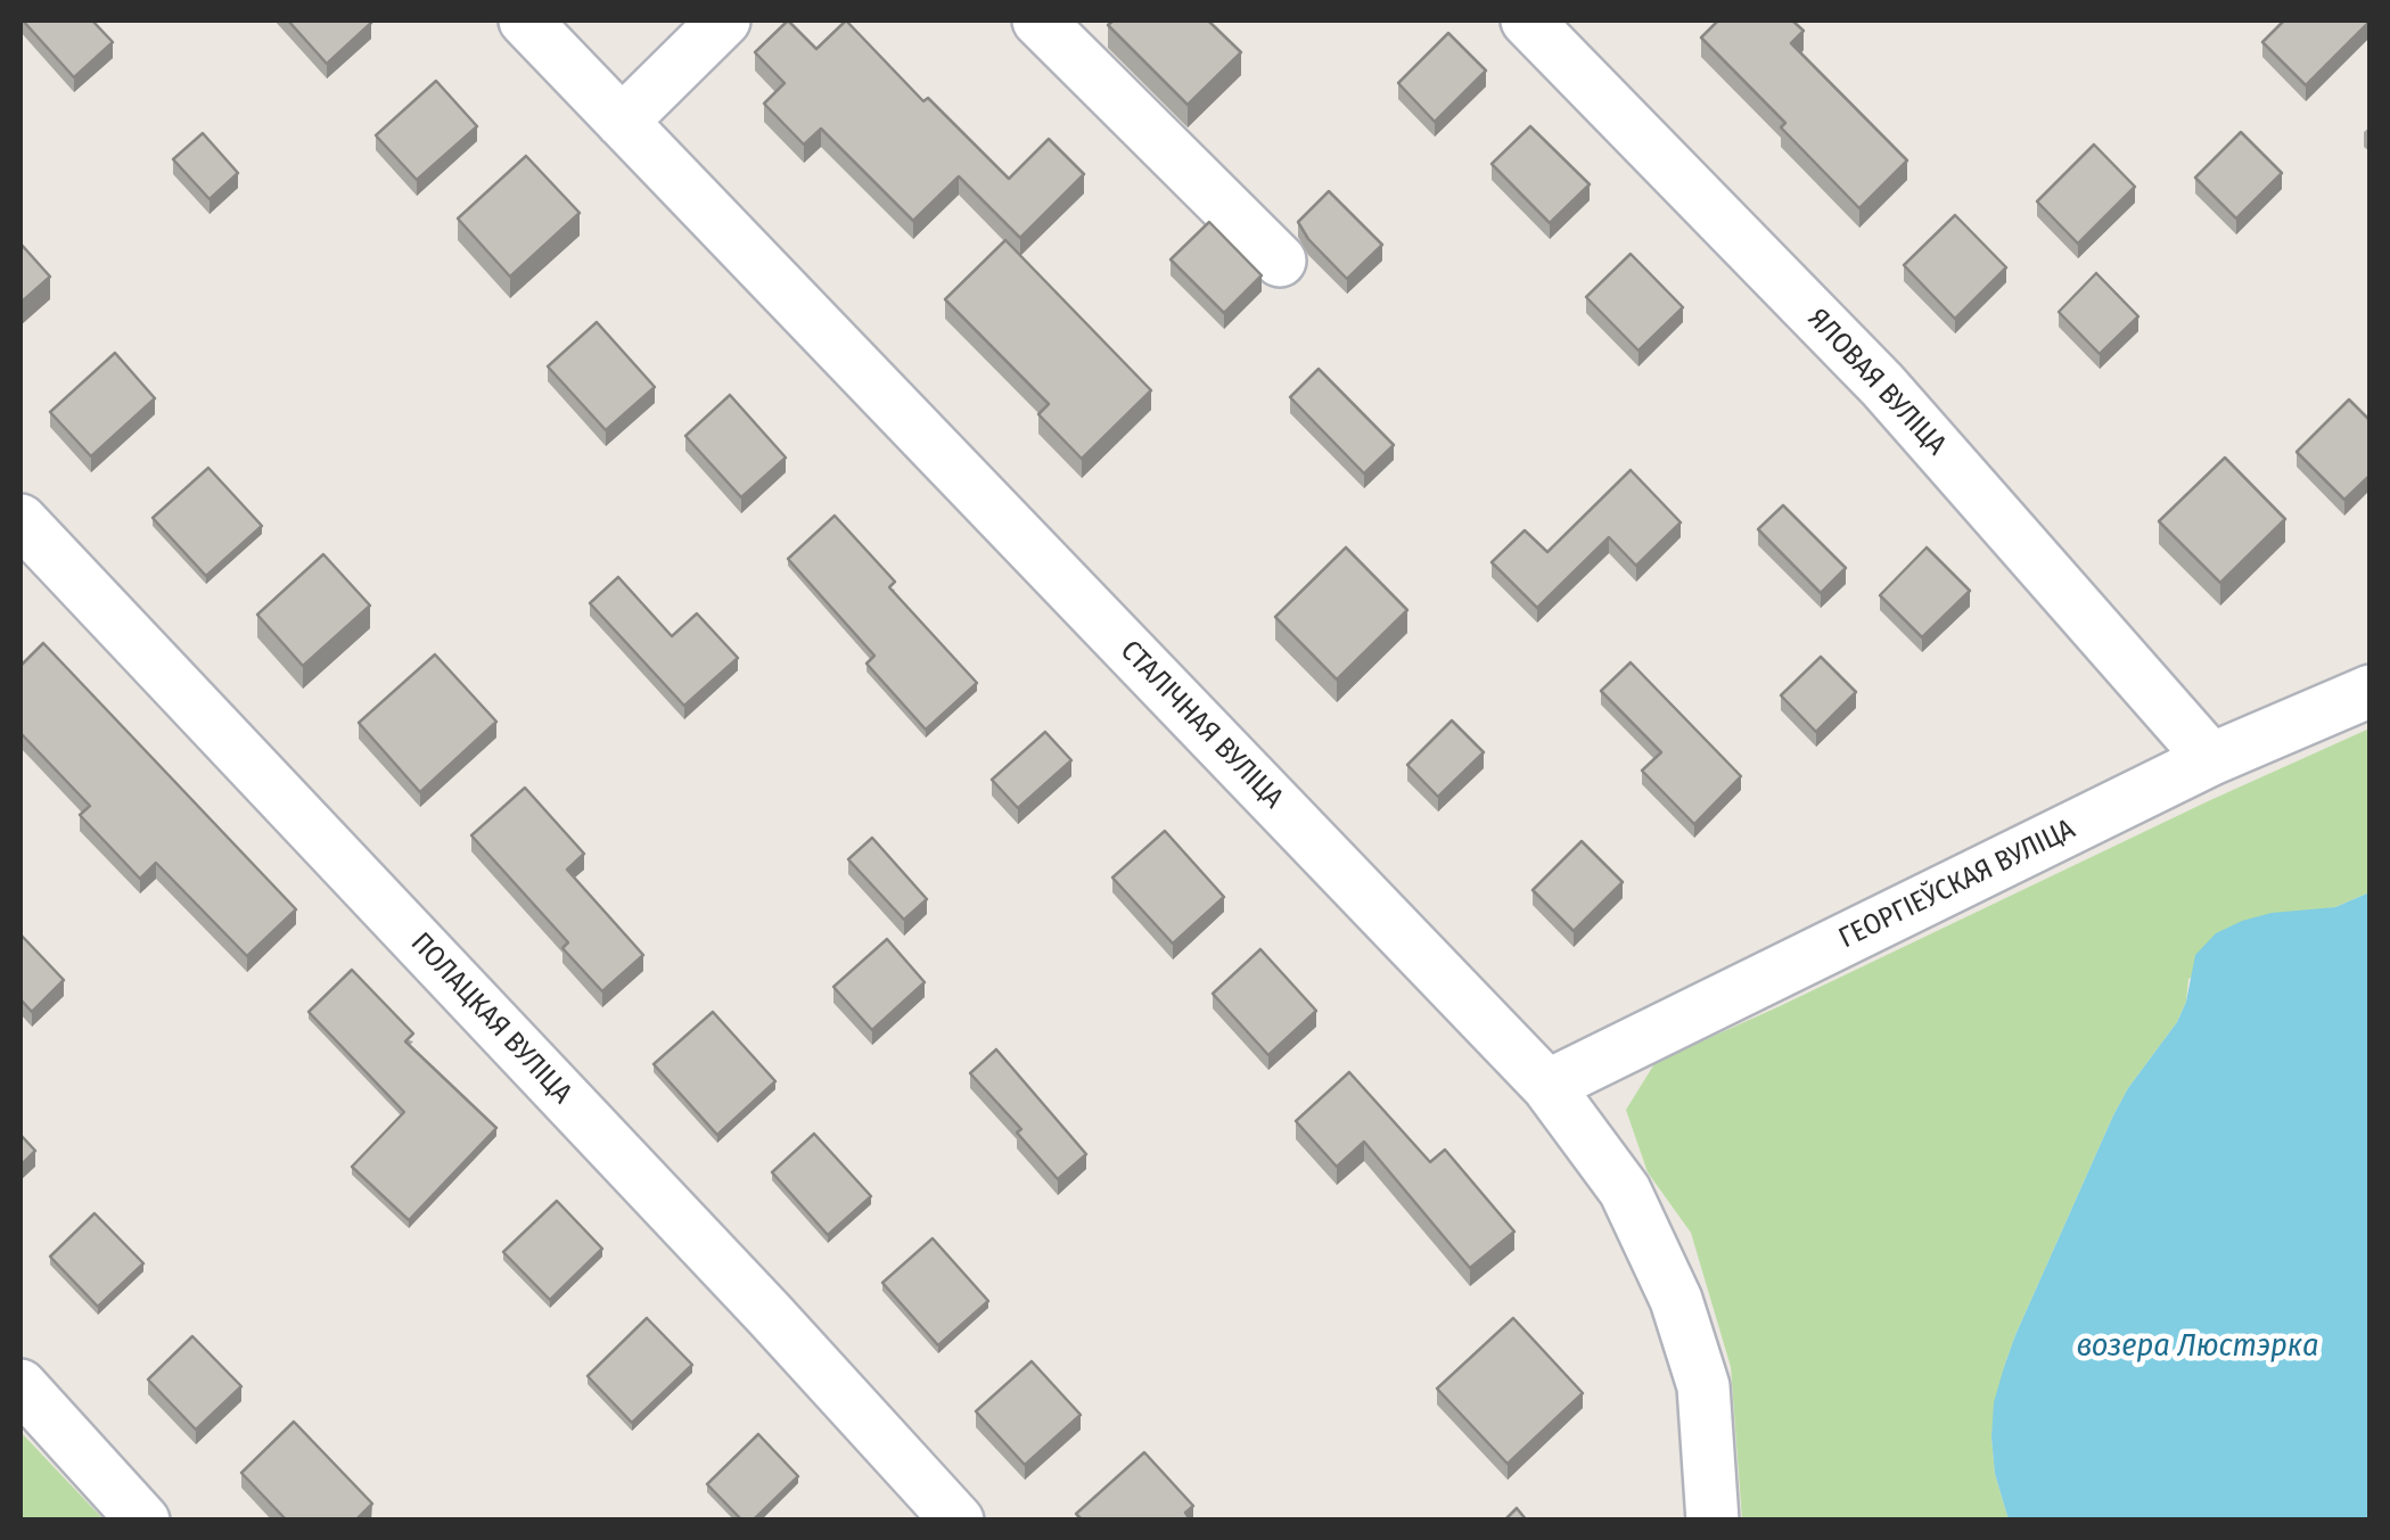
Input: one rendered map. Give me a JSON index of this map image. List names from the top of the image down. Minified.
{"streets":{"street":["ЯЛОВАЯ ВУЛІЦА","СТАЛІЧНАЯ ВУЛІЦА","ГЕОРГІЕЎСКАЯ ВУЛІЦА","ПОЛАЦКАЯ ВУЛІЦА"]},"crossings":[["ЯЛОВАЯ ВУЛІЦА","ГЕОРГІЕЎСКАЯ ВУЛІЦА"],["СТАЛІЧНАЯ ВУЛІЦА","ГЕОРГІЕЎСКАЯ ВУЛІЦА"]],"water":["возера Люстэрка"]}
